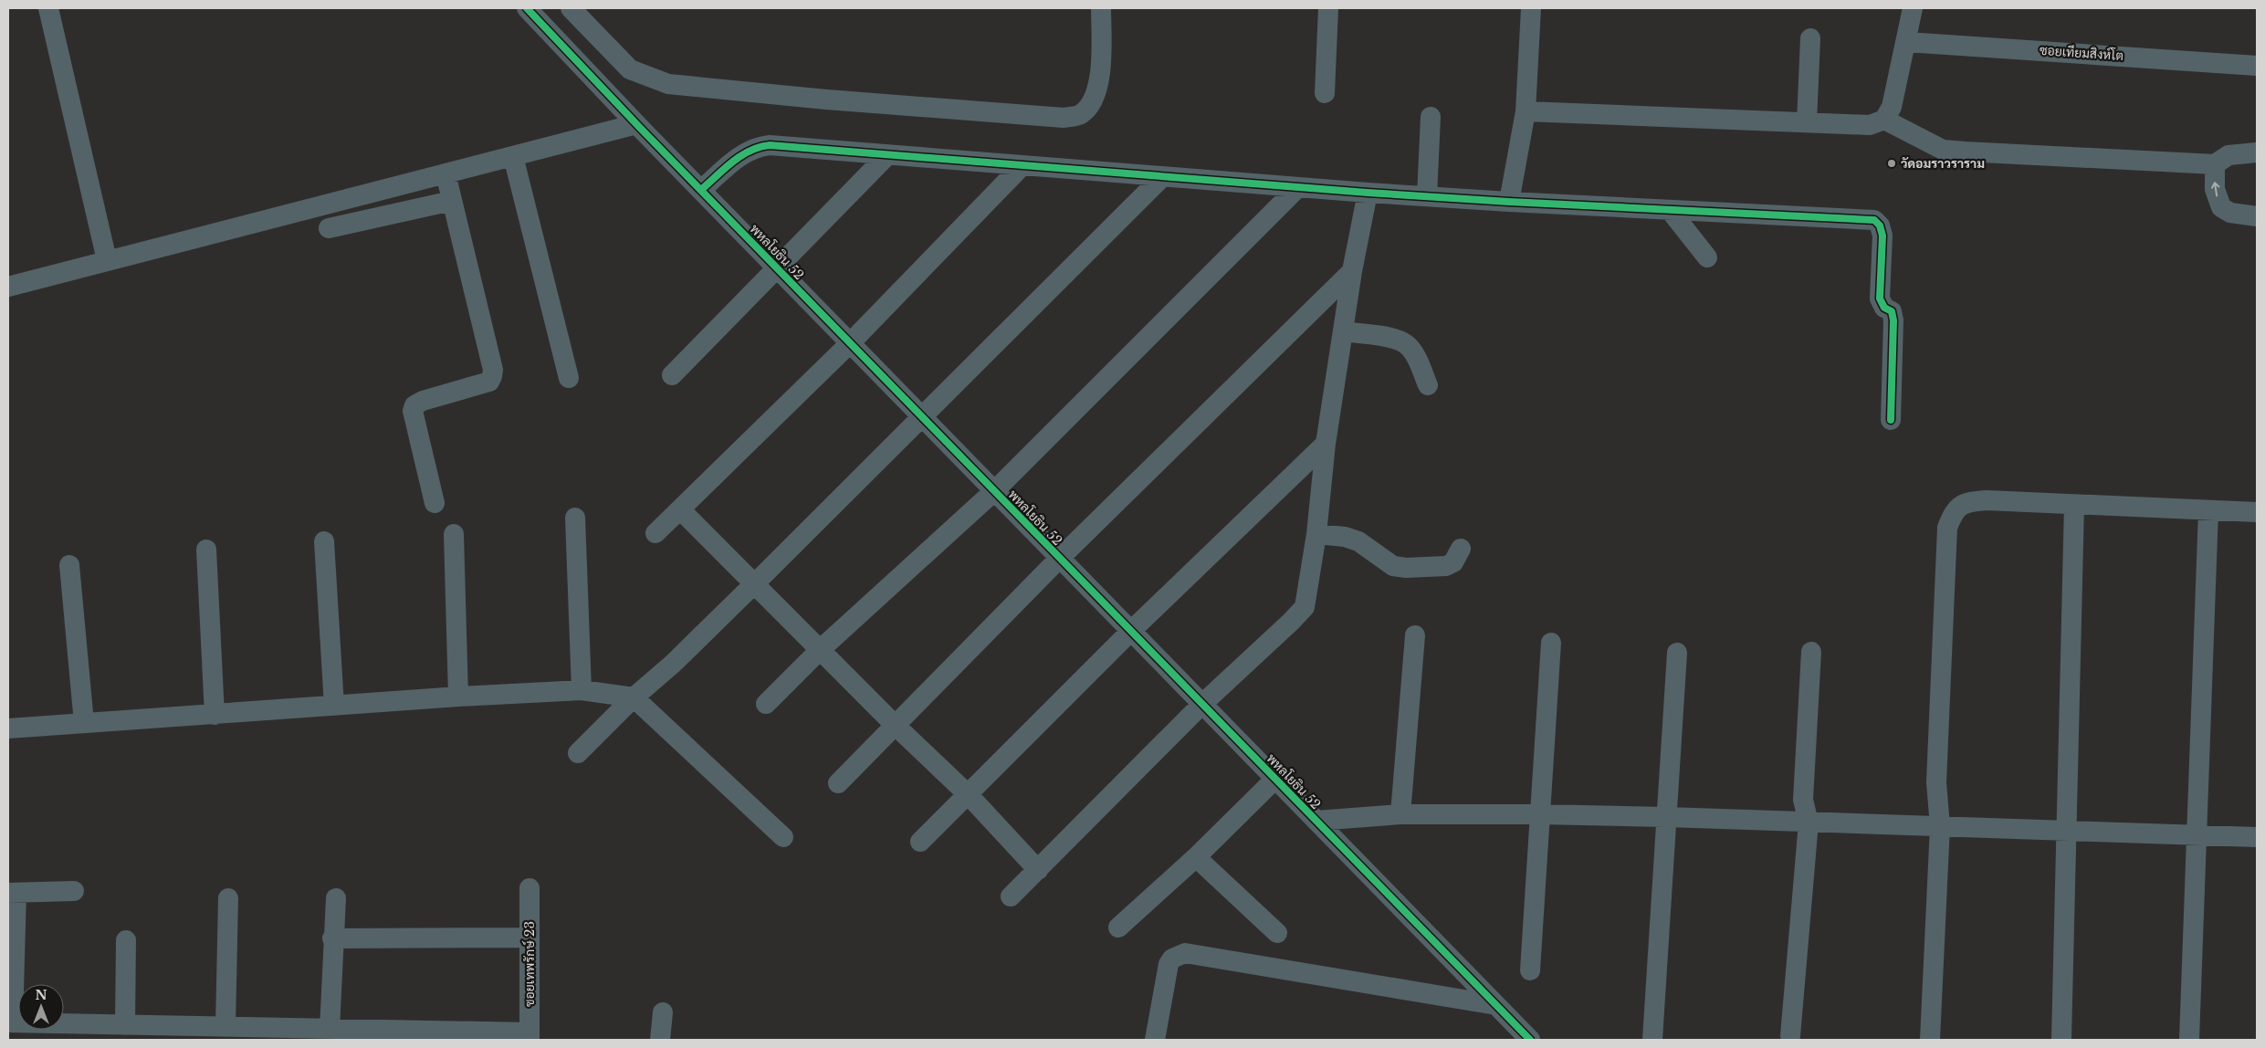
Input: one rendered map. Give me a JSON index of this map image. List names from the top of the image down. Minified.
{"streets":{"street":["ซอยเทียมสิงห์โต","พหลโยธิน 52","ซอยเทพรักษ์ 23"]},"places":["วัดอมราวราราม"],"north":"top"}
